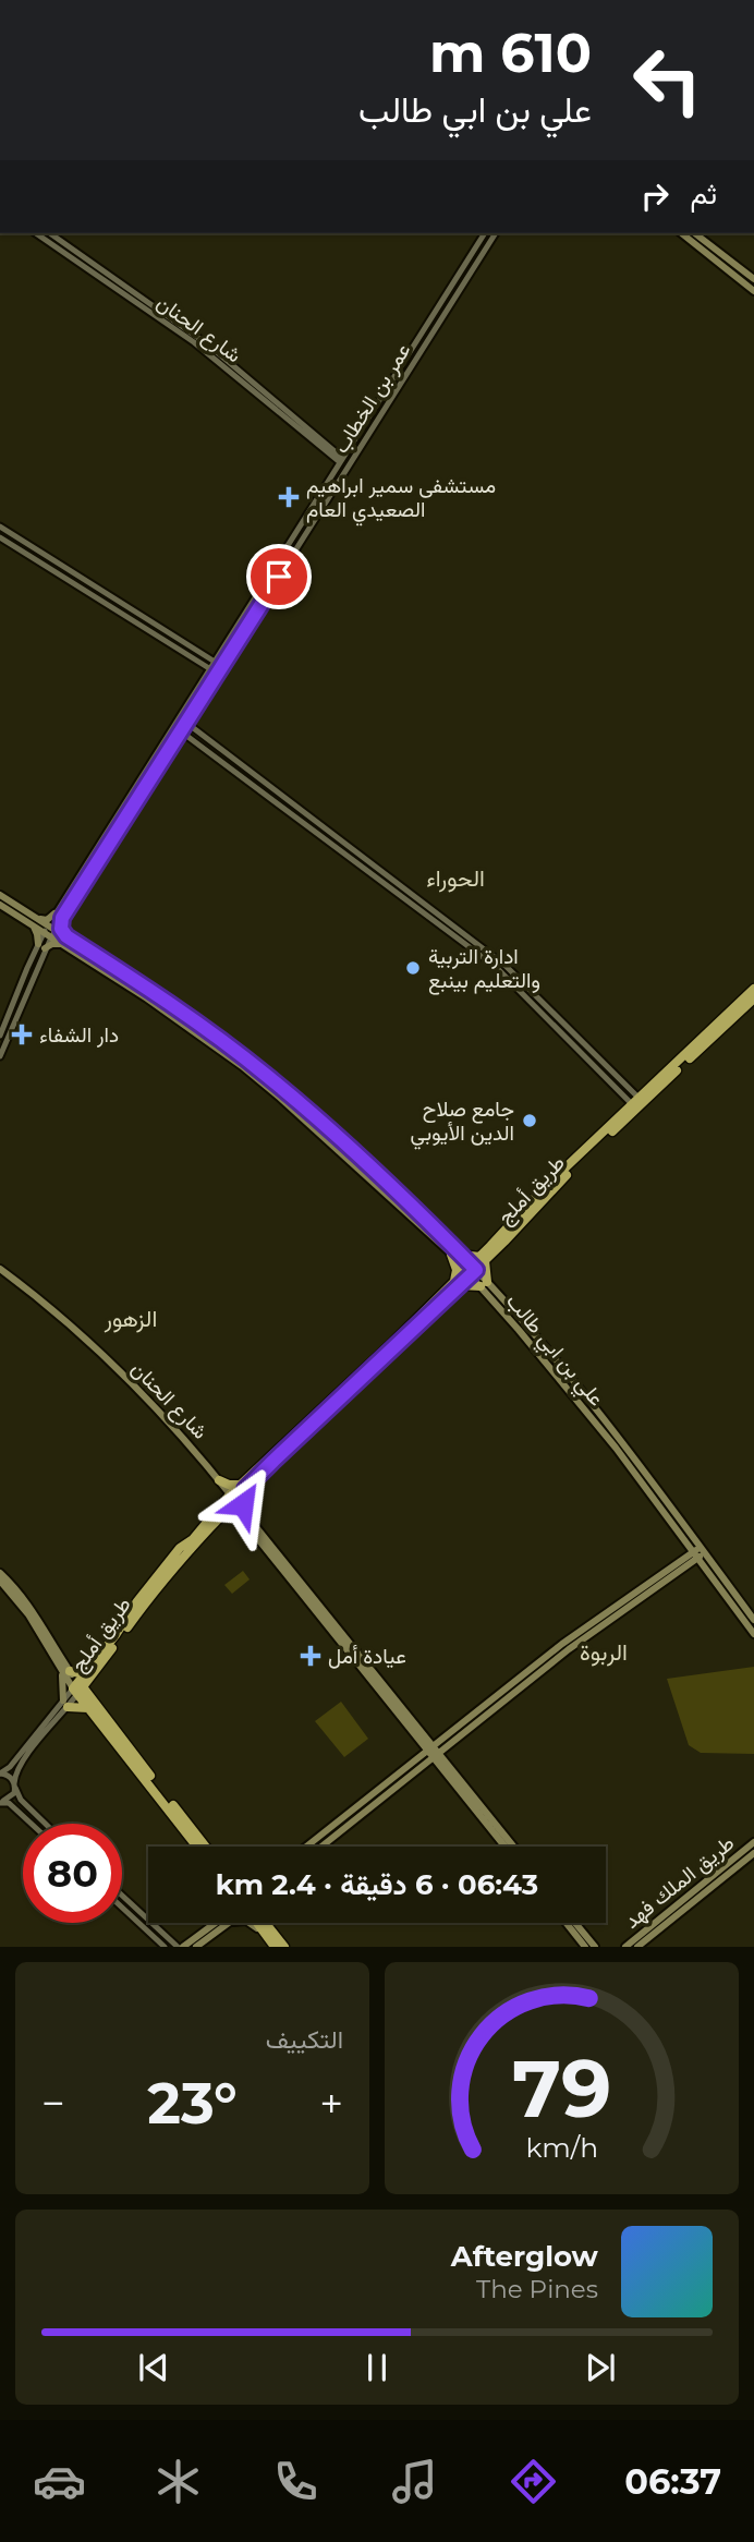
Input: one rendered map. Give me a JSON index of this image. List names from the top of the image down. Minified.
{"streets":{"highway":["طريق أملج"],"main road":["شارع الحنان","علي بن ابي طالب","طريق الملك فهد"],"street":["عمر بن الخطاب"]},"crossings":[["شارع الحنان","عمر بن الخطاب"],["شارع الحنان","طريق أملج"],["عمر بن الخطاب","علي بن ابي طالب"],["طريق أملج","علي بن ابي طالب"]],"districts":["الحوراء","الزهور","الربوة"],"places":{"health":["مستشفى سمير ابراهيم الصعيدي العام","دار الشفاء","عيادة أمل"],"other":["ادارة التربية والتعليم بينبع","جامع صلاح الدين الأيوبي"]},"page":{"turn":["610 m","علي بن ابي طالب"],"then":"ثم","limit":"80","trip":"06:43 · 6 دقيقة · 2.4 km","tile":"التكييف","heat":["−","23°","+"],"song":["Afterglow","The Pines"],"tabs":"06:37","gauge":["79","km/h"]}}
